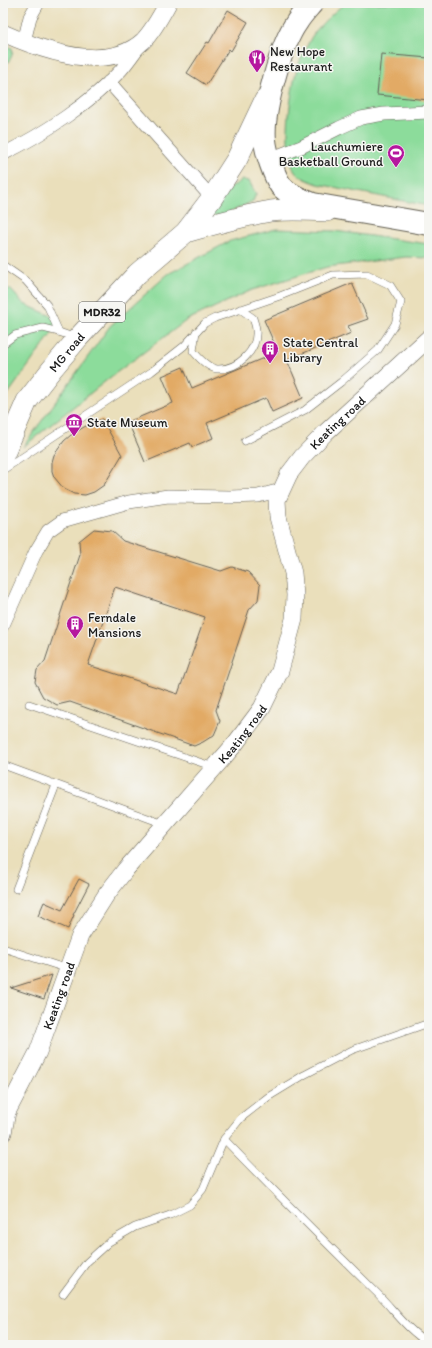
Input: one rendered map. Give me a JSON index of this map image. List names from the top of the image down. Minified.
{"streets":{"main road":["MDR32","MG road"],"street":["Keating road"]},"crossings":[["MDR32","MG road"]],"places":{"restaurant":["New Hope Restaurant"],"sports":["Lauchumiere Basketball Ground"],"building":["State Central Library","Ferndale Mansions"],"museum":["State Museum"]}}
